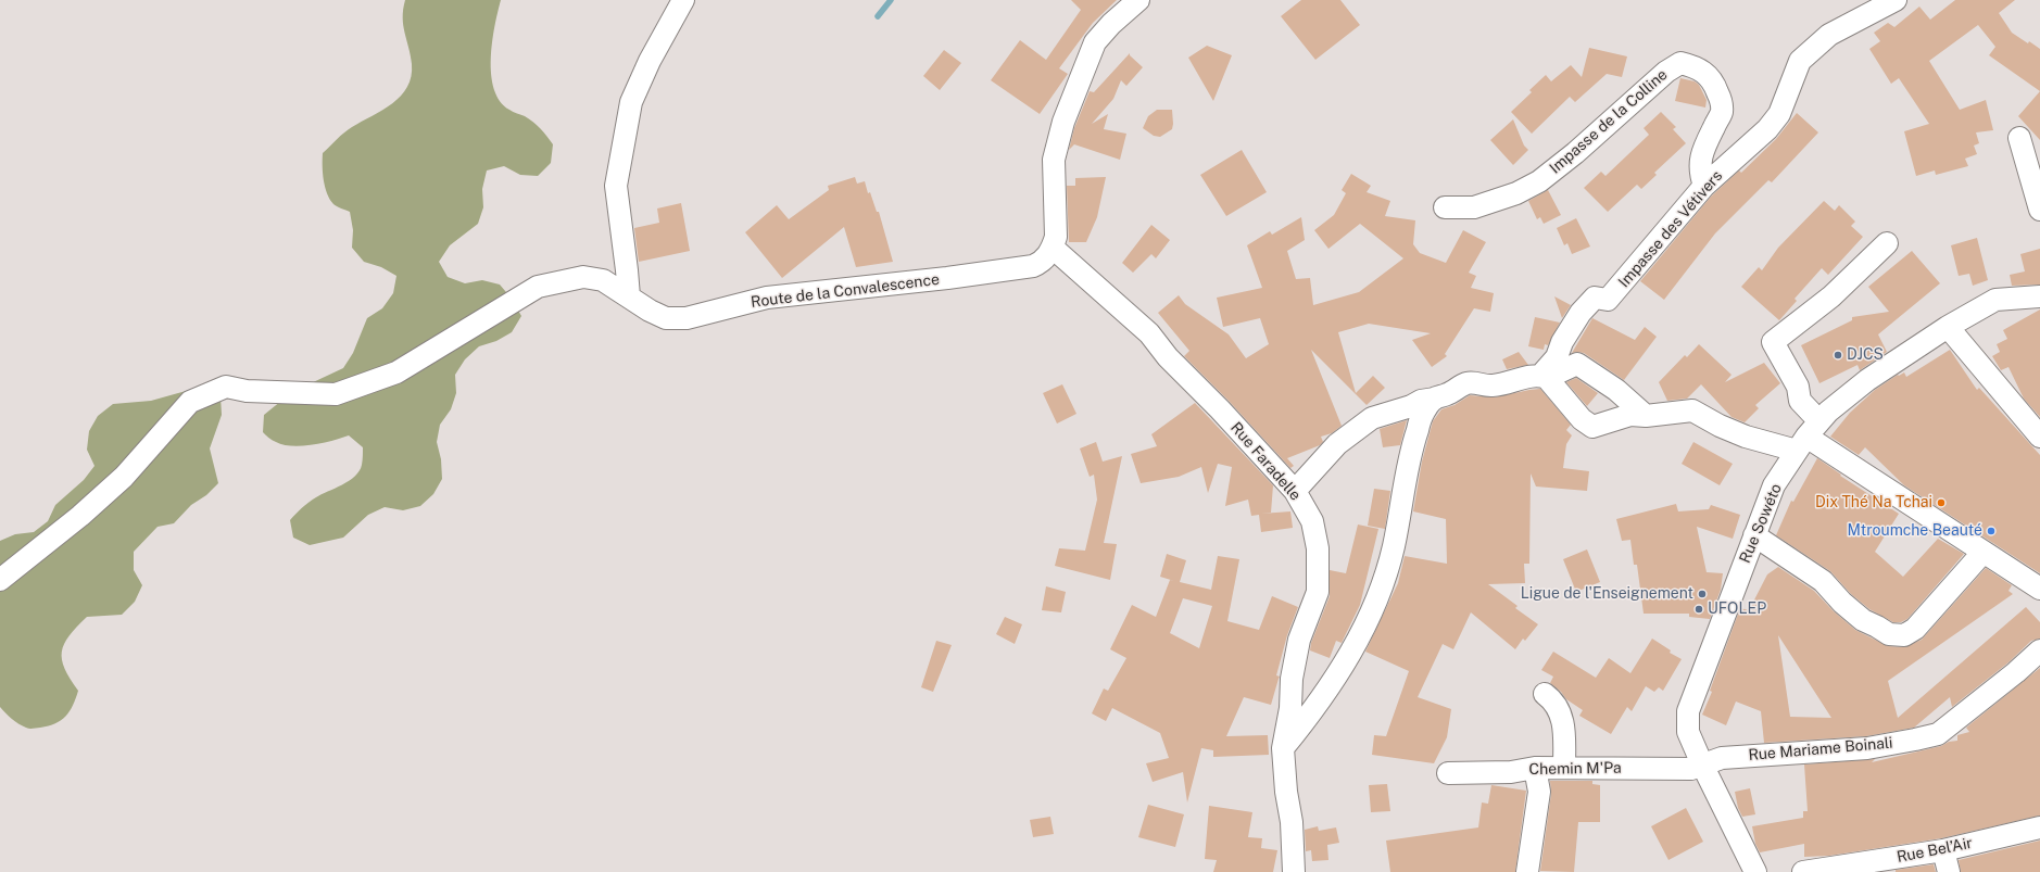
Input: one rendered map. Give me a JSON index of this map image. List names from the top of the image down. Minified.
{"streets":{"street":["Impasse de la Colline","Impasse des Vétivers","Route de la Convalescence","Rue Faradelle","Rue Sowéto","Rue Mariame Boinali","Chemin M'Pa","Rue Bel’Air"]},"crossings":[["Impasse de la Colline","Impasse des Vétivers"],["Route de la Convalescence","Rue Faradelle"],["Rue Sowéto","Rue Mariame Boinali"],["Rue Sowéto","Chemin M'Pa"],["Rue Mariame Boinali","Chemin M'Pa"]],"places":["DJCS","Dix Thé Na Tchai","Mtroumche Beauté","Ligue de l'Enseignement","UFOLEP"]}
